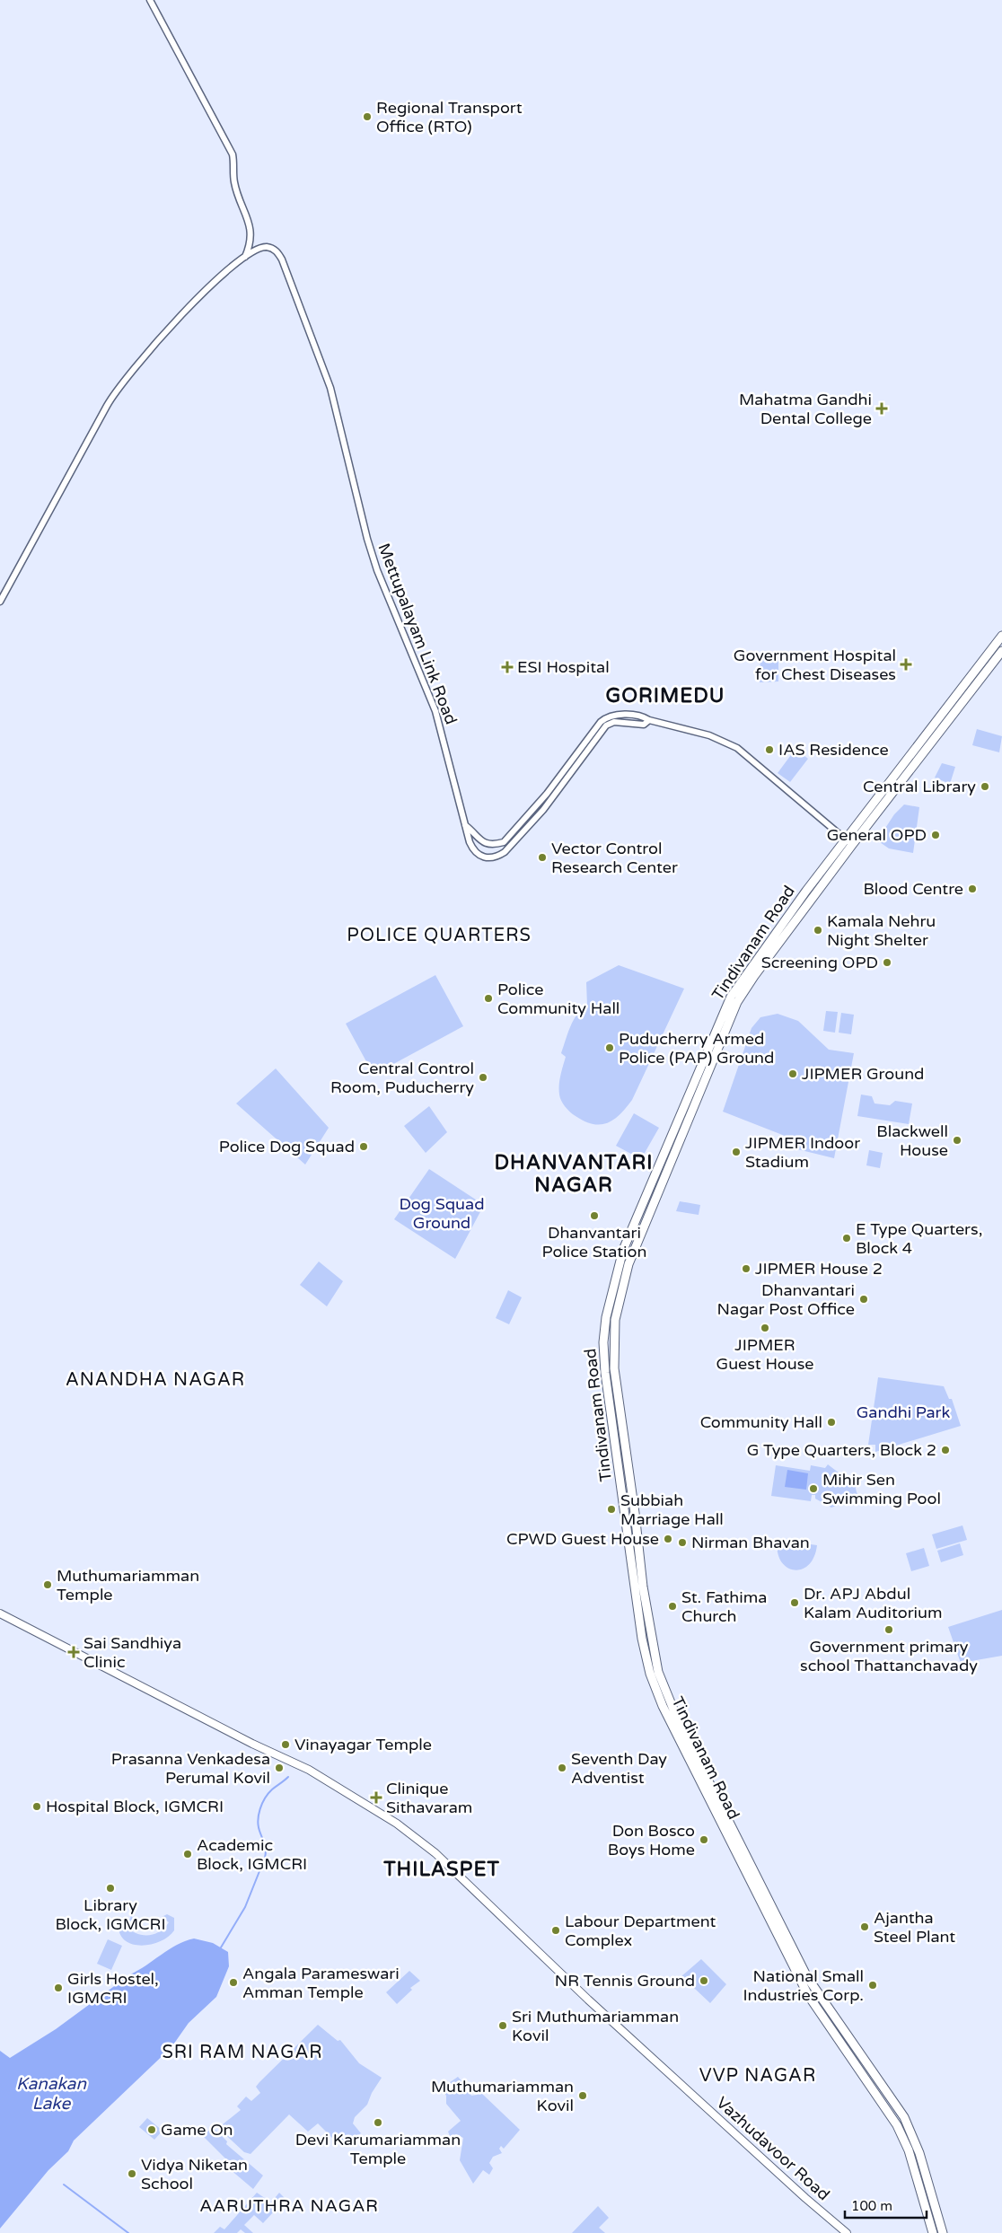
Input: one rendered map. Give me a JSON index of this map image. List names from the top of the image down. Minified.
{"streets":{"highway":["Tindivanam Road"],"main road":["Vazhudavoor Road"],"street":["Mettupalayam Link Road"]},"crossings":[["Mettupalayam Link Road","Tindivanam Road"]],"districts":["GORIMEDU","POLICE QUARTERS","DHANVANTARI NAGAR","ANANDHA NAGAR","THILASPET","SRI RAM NAGAR","VVP NAGAR","AARUTHRA NAGAR"],"water":["Kanakan Lake"],"parks":["Dog Squad Ground","Gandhi Park"],"places":{"other":["Regional Transport Office (RTO)","IAS Residence","Central Library","General OPD","Vector Control Research Center","Blood Centre","Kamala Nehru Night Shelter","Screening OPD","Police Community Hall","Puducherry Armed Police (PAP) Ground","JIPMER Ground","Central Control Room, Puducherry","Blackwell House","Police Dog Squad","JIPMER Indoor Stadium","Dhanvantari Police Station","E Type Quarters, Block 4","JIPMER House 2","Dhanvantari Nagar Post Office","JIPMER Guest House","Community Hall","G Type Quarters, Block 2","Mihir Sen Swimming Pool","Subbiah Marriage Hall","CPWD Guest House","Nirman Bhavan","Muthumariamman Temple","Dr. APJ Abdul Kalam Auditorium","St. Fathima Church","Government primary school Thattanchavady","Vinayagar Temple","Prasanna Venkadesa Perumal Kovil","Seventh Day Adventist","Hospital Block, IGMCRI","Don Bosco Boys Home","Academic Block, IGMCRI","Library Block, IGMCRI","Ajantha Steel Plant","Labour Department Complex","NR Tennis Ground","Angala Parameswari Amman Temple","National Small Industries Corp.","Girls Hostel, IGMCRI","Sri Muthumariamman Kovil","Muthumariamman Kovil","Devi Karumariamman Temple","Game On","Vidya Niketan School"],"health":["Mahatma Gandhi Dental College","Government Hospital for Chest Diseases","ESI Hospital","Sai Sandhiya Clinic","Clinique Sithavaram"]},"scale_bar":"100 m"}
